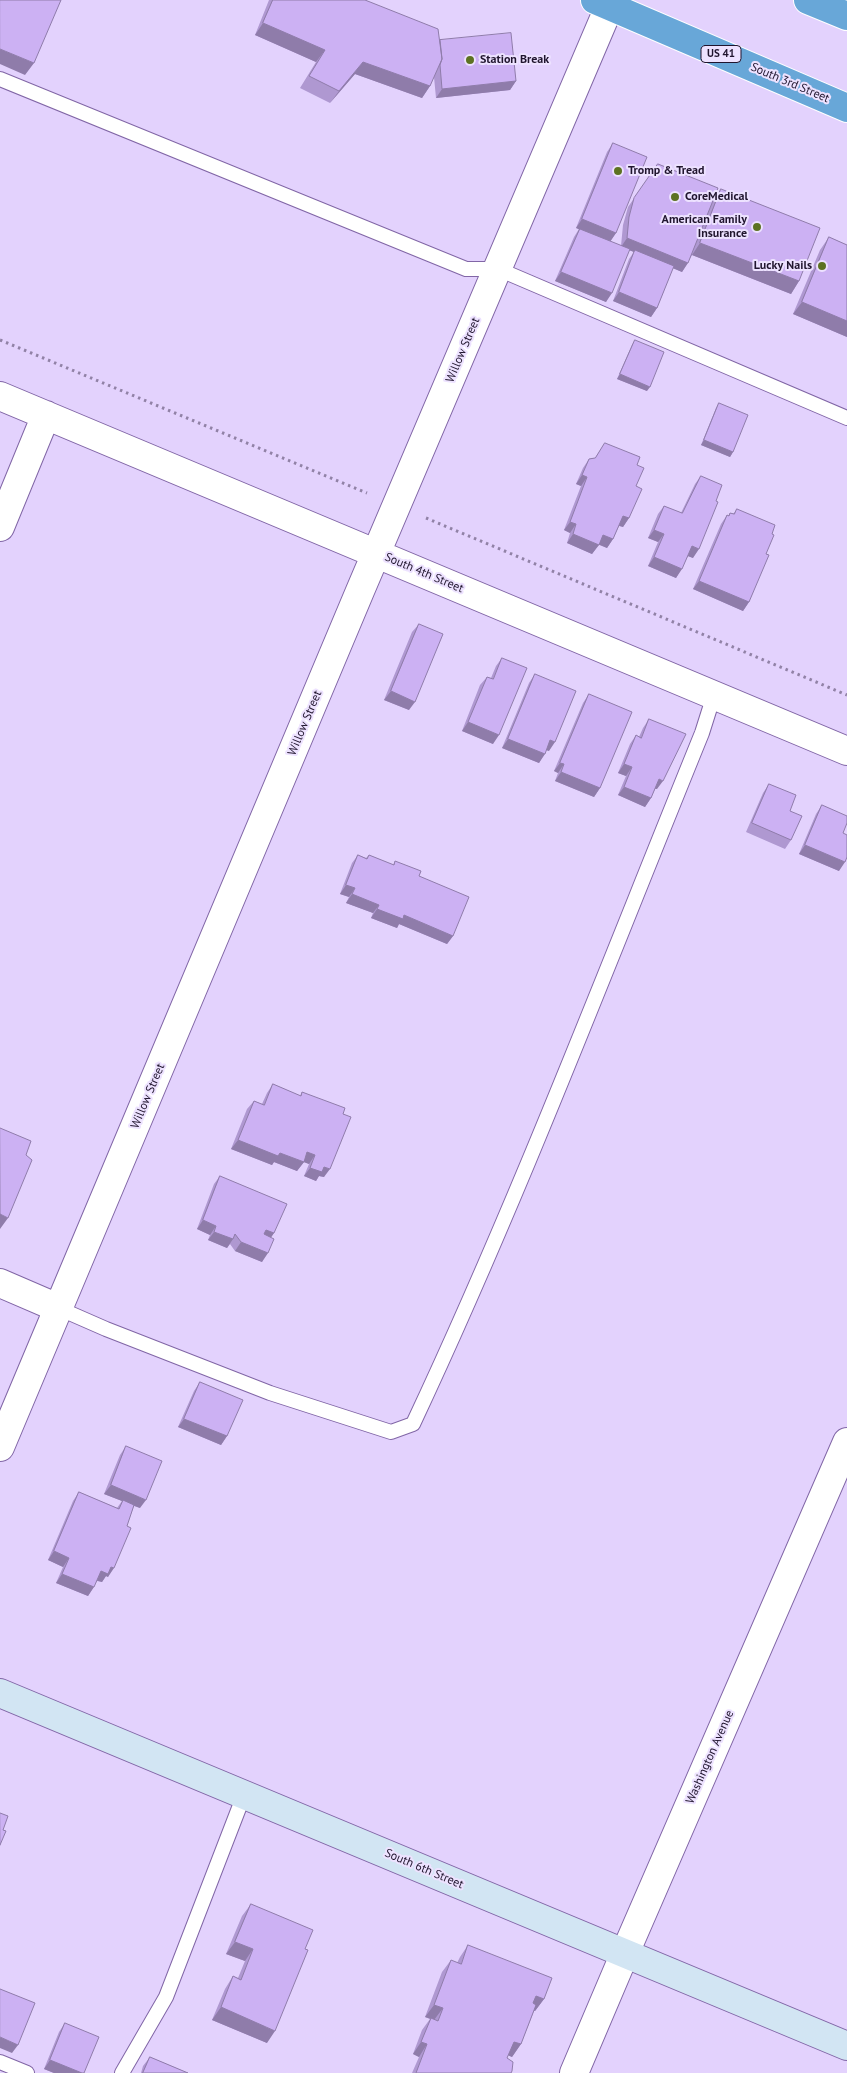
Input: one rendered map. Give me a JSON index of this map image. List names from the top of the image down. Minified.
{"streets":{"highway":["US 41","South 3rd Street"],"street":["Willow Street","South 4th Street","Washington Avenue","South 6th Street"]},"crossings":[["South 3rd Street","Willow Street"],["Willow Street","South 4th Street"],["Washington Avenue","South 6th Street"]],"places":["Station Break","Tromp & Tread","CoreMedical","American Family Insurance","Lucky Nails"]}
